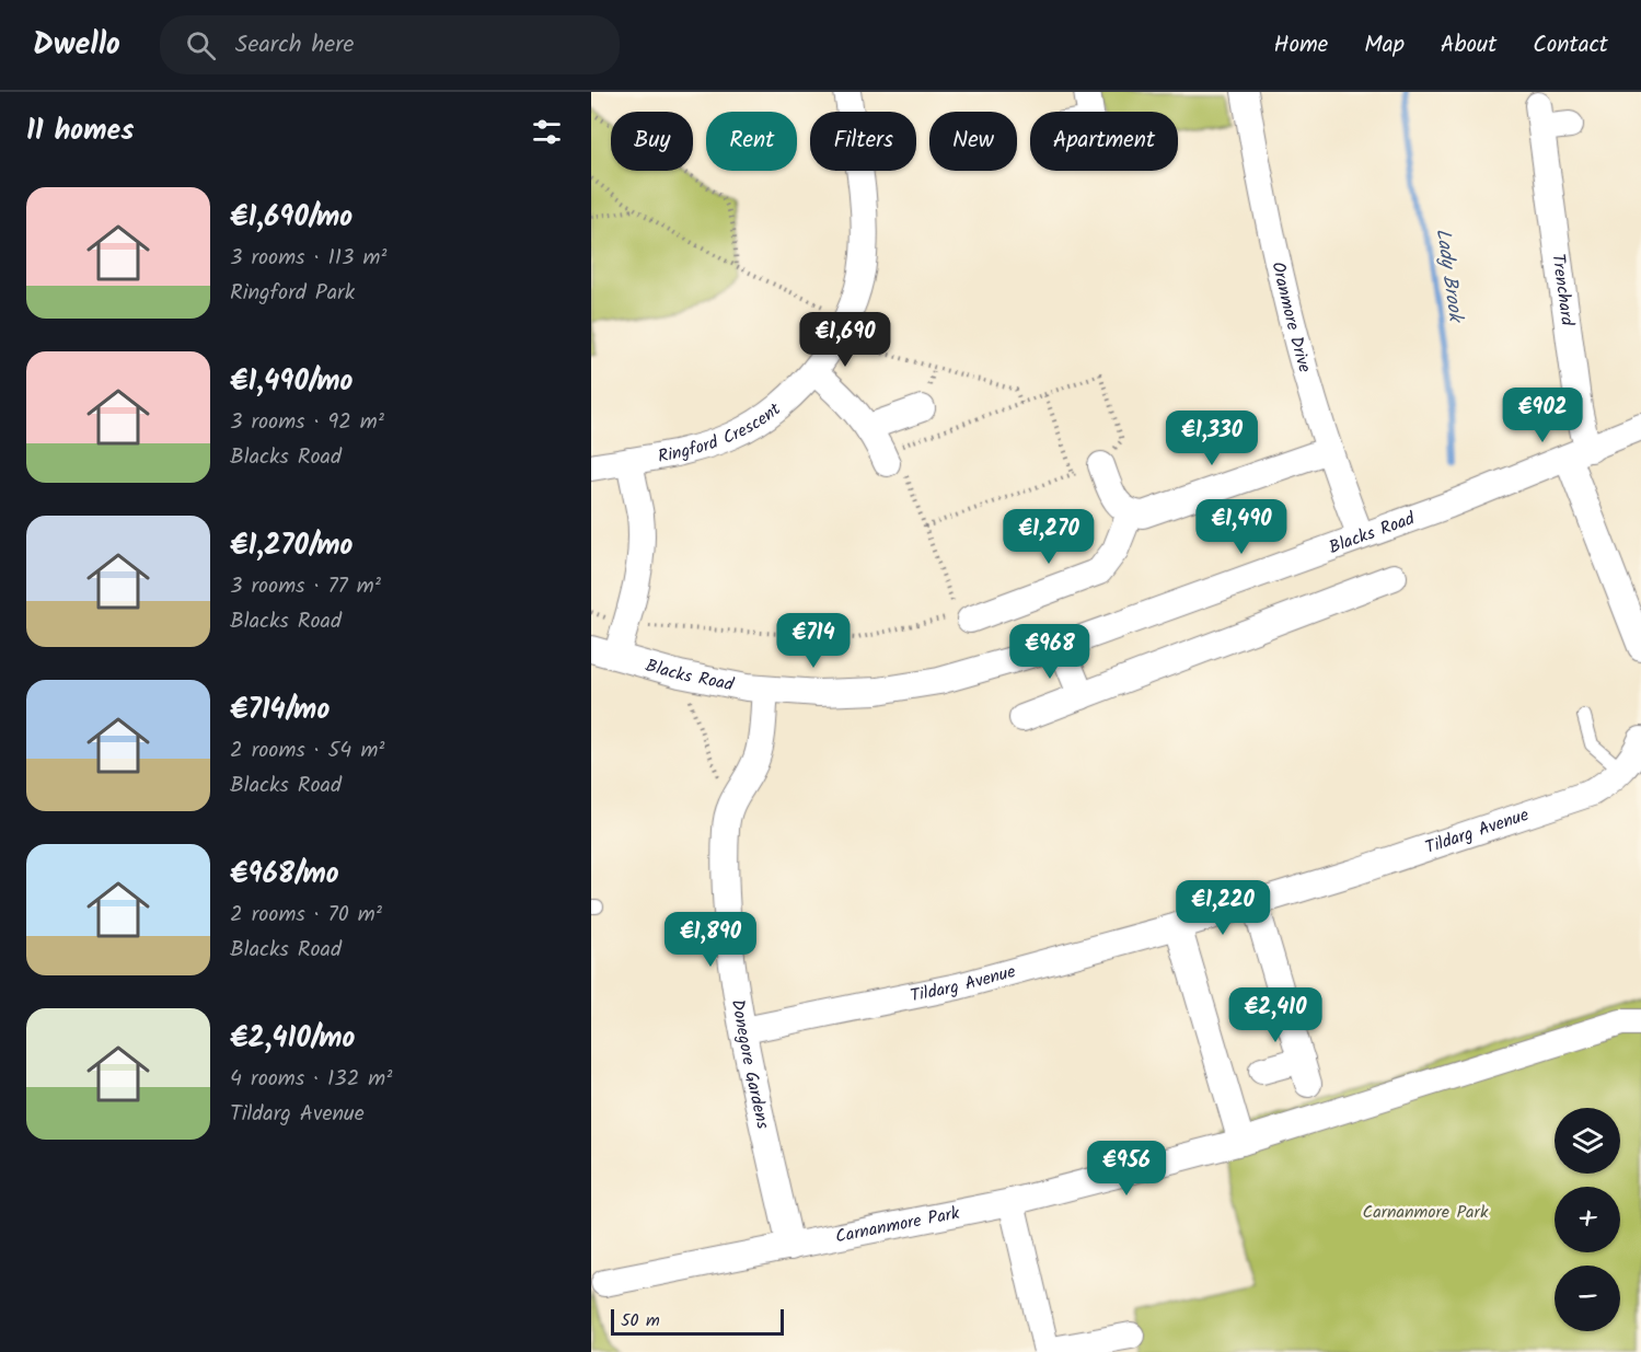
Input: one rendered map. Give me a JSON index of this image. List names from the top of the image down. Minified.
{"streets":{"street":["Trenchard","Oranmore Drive","Ringford Crescent","Blacks Road","Tildarg Avenue","Donegore Gardens","Carnanmore Park"]},"crossings":[["Trenchard","Blacks Road"],["Oranmore Drive","Blacks Road"],["Ringford Crescent","Blacks Road"],["Blacks Road","Donegore Gardens"],["Tildarg Avenue","Donegore Gardens"],["Donegore Gardens","Carnanmore Park"]],"water":["Lady Brook"],"parks":["Carnanmore Park"],"scale_bar":"50 m","page":{"header":"Dwello","search":"Search here","nav":["Home","Map","About","Contact"],"heading":"11 homes","chip":["Buy","Rent","Filters","New","Apartment"],"list":[{"name":"€1,690/mo","note":"3 rooms · 113 m² · Ringford Park"},{"name":"€1,490/mo","note":"3 rooms · 92 m² · Blacks Road"},{"name":"€1,270/mo","note":"3 rooms · 77 m² · Blacks Road"},{"name":"€714/mo","note":"2 rooms · 54 m² · Blacks Road"},{"name":"€968/mo","note":"2 rooms · 70 m² · Blacks Road"},{"name":"€2,410/mo","note":"4 rooms · 132 m² · Tildarg Avenue"}],"price":["€1,690","€902","€1,330","€1,490","€1,270","€714","€968","€1,220","€1,890","€2,410","€956"],"map_buttons":["+","−"],"scale":"50 m"}}
